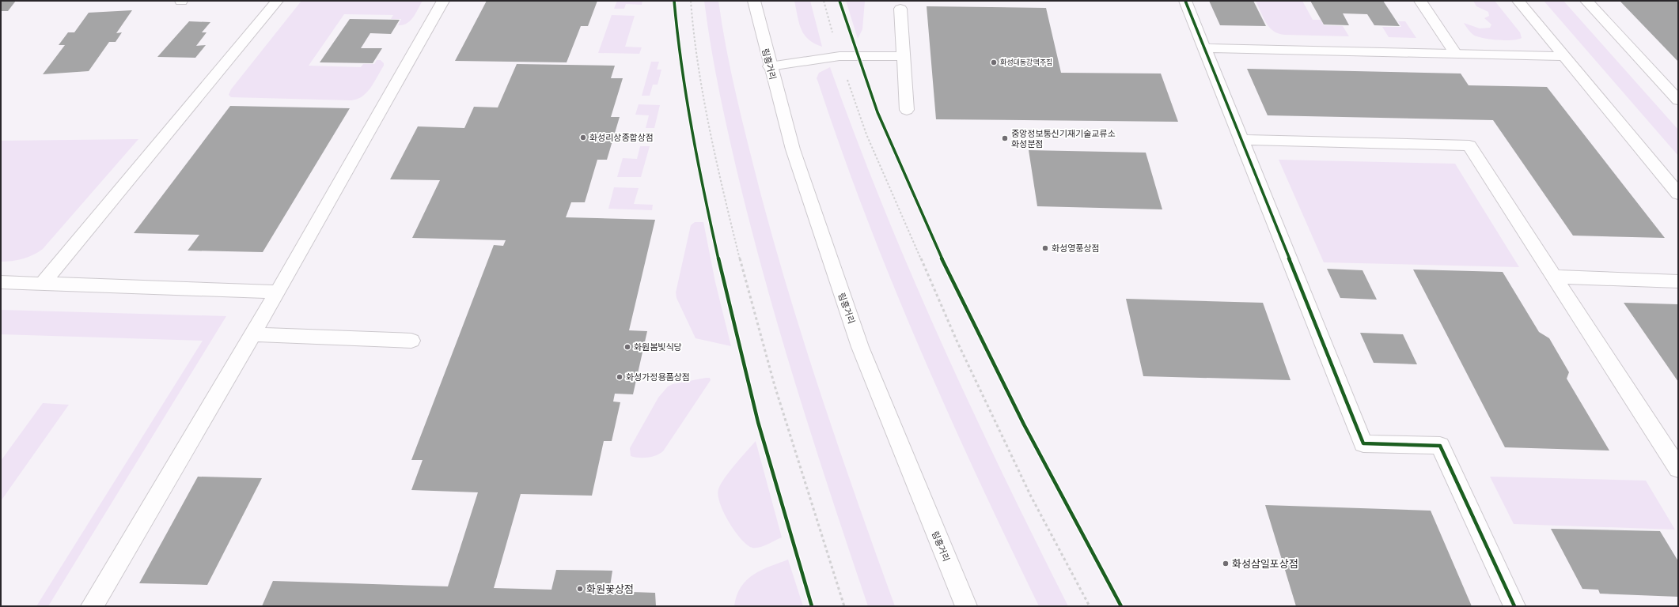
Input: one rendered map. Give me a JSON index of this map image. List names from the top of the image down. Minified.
{"streets":{"street":["림흥거리"]},"places":["화성대동강맥주집","화성리상종합상점","중앙정보통신기재기술교류소 화성분점","화성영풍상점","화원봄빛식당","화성가정용품상점","화성삼일포상점","화원꽃상점"]}
